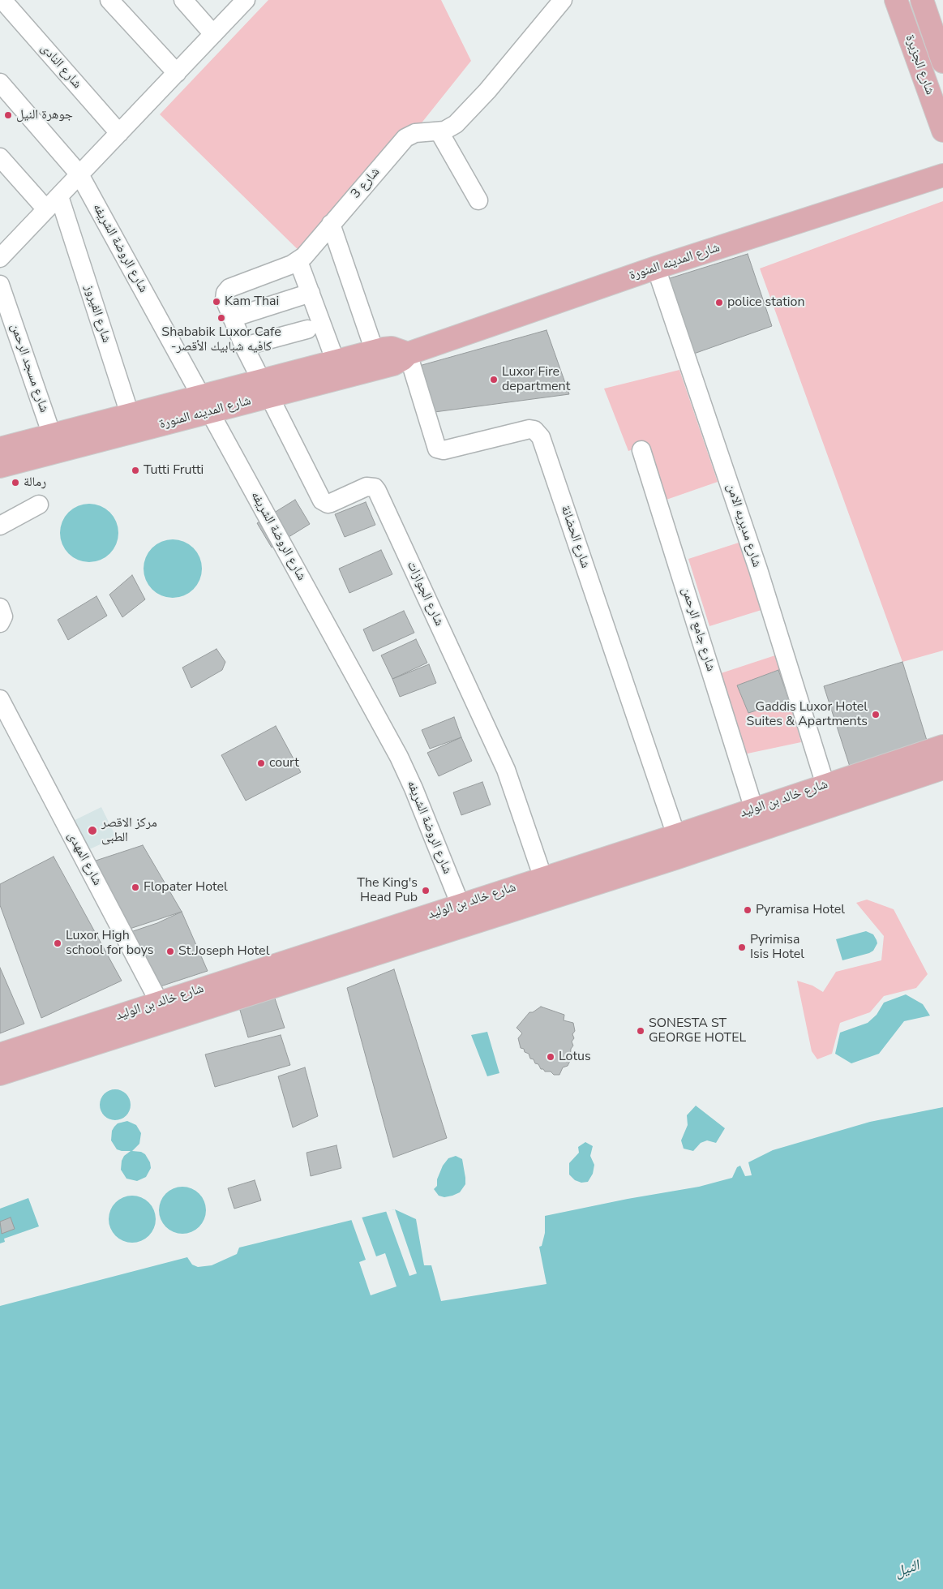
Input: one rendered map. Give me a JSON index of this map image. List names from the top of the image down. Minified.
{"streets":{"main road":["شارع الجزيرة","شارع المدينه المنورة","شارع خالد بن الوليد"],"street":["شارع النادى","شارع 3","شارع الروضة الشريفه","شارع الفيروز","شارع مسجد الرحمن","شارع مديريه الامن","شارع الحضانة","شارع الجوازات","شارع جامع الرحمن","شارع المهدى"]},"crossings":[["شارع 3","شارع المدينه المنورة"],["شارع 3","شارع الجوازات"],["شارع الروضة الشريفه","شارع المدينه المنورة"],["شارع الروضة الشريفه","شارع خالد بن الوليد"],["شارع المدينه المنورة","شارع الفيروز"],["شارع المدينه المنورة","شارع مسجد الرحمن"],["شارع المدينه المنورة","شارع مديريه الامن"],["شارع المدينه المنورة","شارع الحضانة"],["شارع المدينه المنورة","شارع الجوازات"],["شارع مديريه الامن","شارع خالد بن الوليد"],["شارع الحضانة","شارع خالد بن الوليد"],["شارع الجوازات","شارع خالد بن الوليد"],["شارع جامع الرحمن","شارع خالد بن الوليد"],["شارع خالد بن الوليد","شارع المهدى"]],"water":["النيل"],"places":["جوهرة النيل","Kam Thai","police station","Shababik Luxor Cafe -كافيه شبابيك الأقصر","Luxor Fire department","Tutti Frutti","رمالة","Gaddis Luxor Hotel Suites & Apartments","court","مركز الاقصر الطبى","Flopater Hotel","The King's Head Pub","Pyramisa Hotel","Luxor High school for boys","Pyrimisa Isis Hotel","St.Joseph Hotel","SONESTA ST GEORGE HOTEL","Lotus"]}
